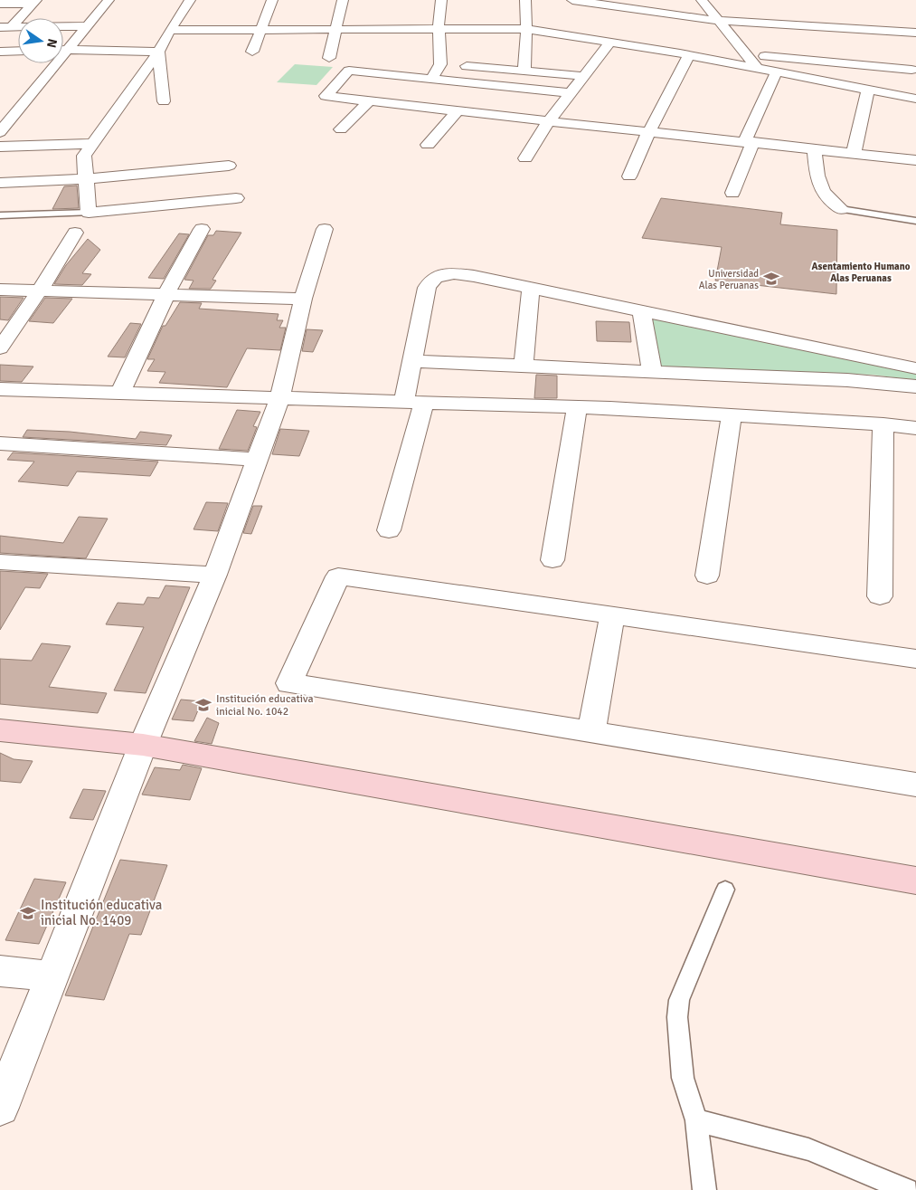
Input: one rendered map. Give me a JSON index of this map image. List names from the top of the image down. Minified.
{"districts":["Asentamiento Humano Alas Peruanas"],"places":{"school or university":["Universidad Alas Peruanas","Institución educativa inicial No. 1042","Institución educativa inicial No. 1409"]},"north":"right"}
